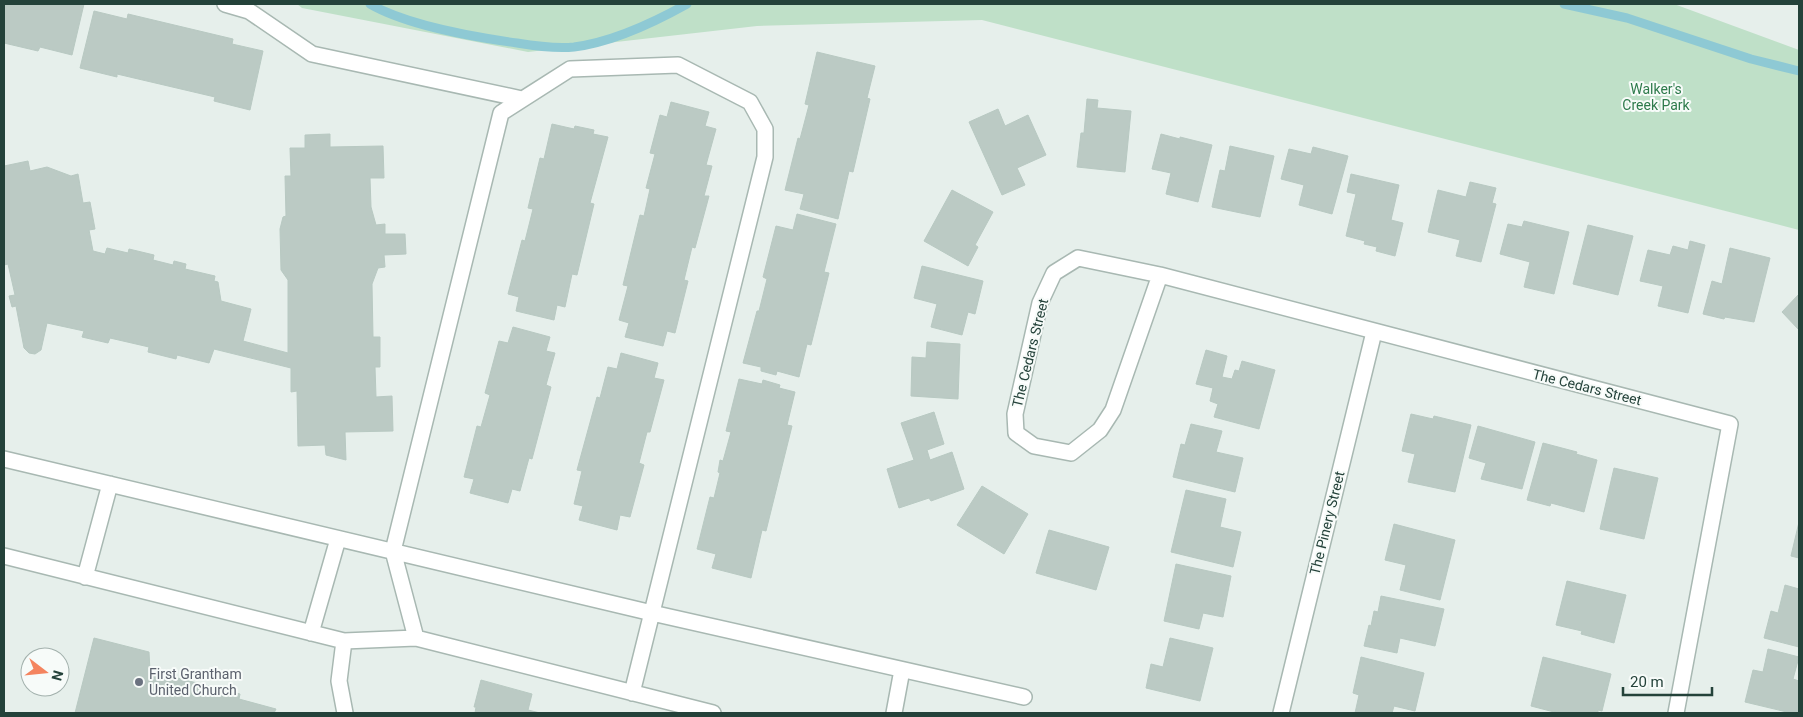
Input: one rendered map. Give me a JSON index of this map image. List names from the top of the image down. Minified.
{"streets":{"street":["The Cedars Street","The Pinery Street"]},"crossings":[["The Cedars Street","The Pinery Street"]],"parks":["Walker's Creek Park"],"places":["First Grantham United Church"],"scale_bar":"20 m","north":"right"}
